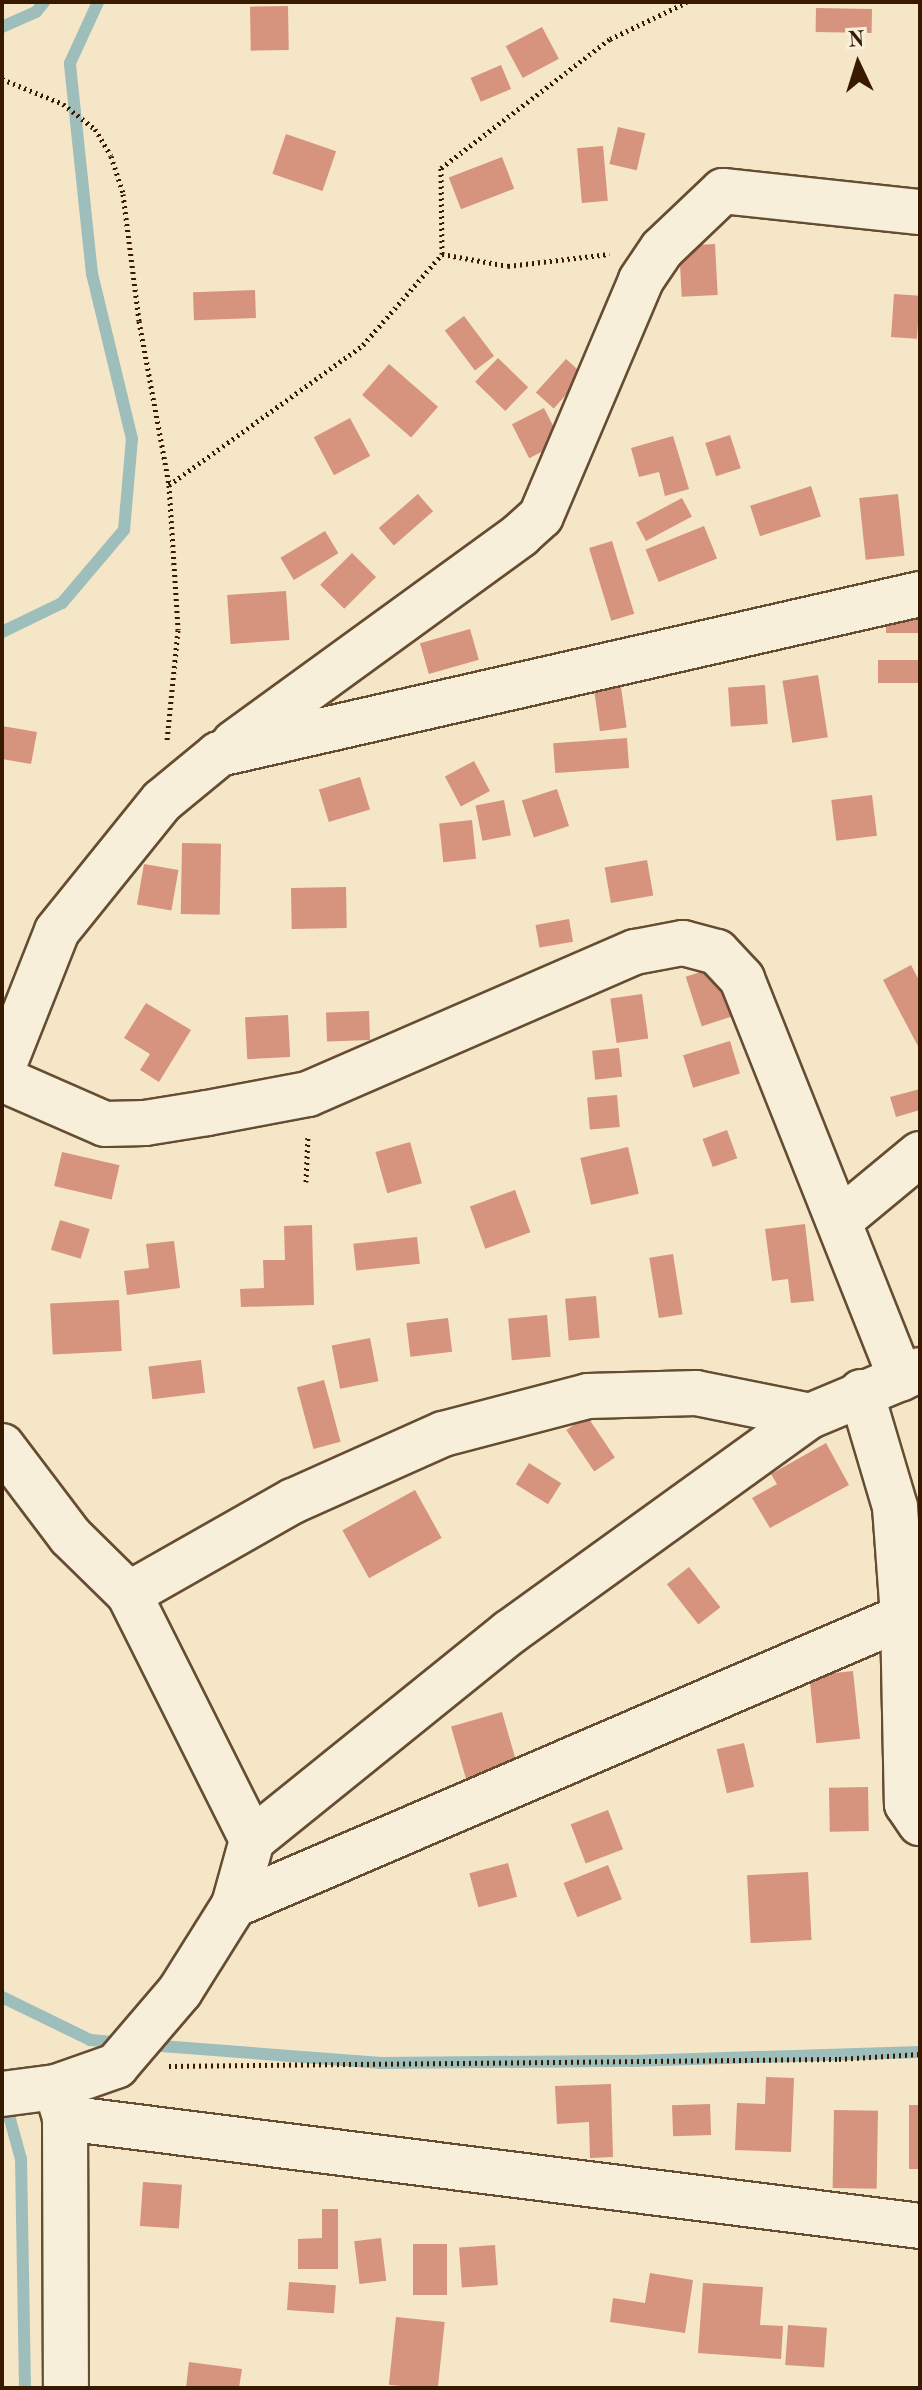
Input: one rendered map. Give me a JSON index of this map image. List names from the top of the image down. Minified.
{"north":"top"}
